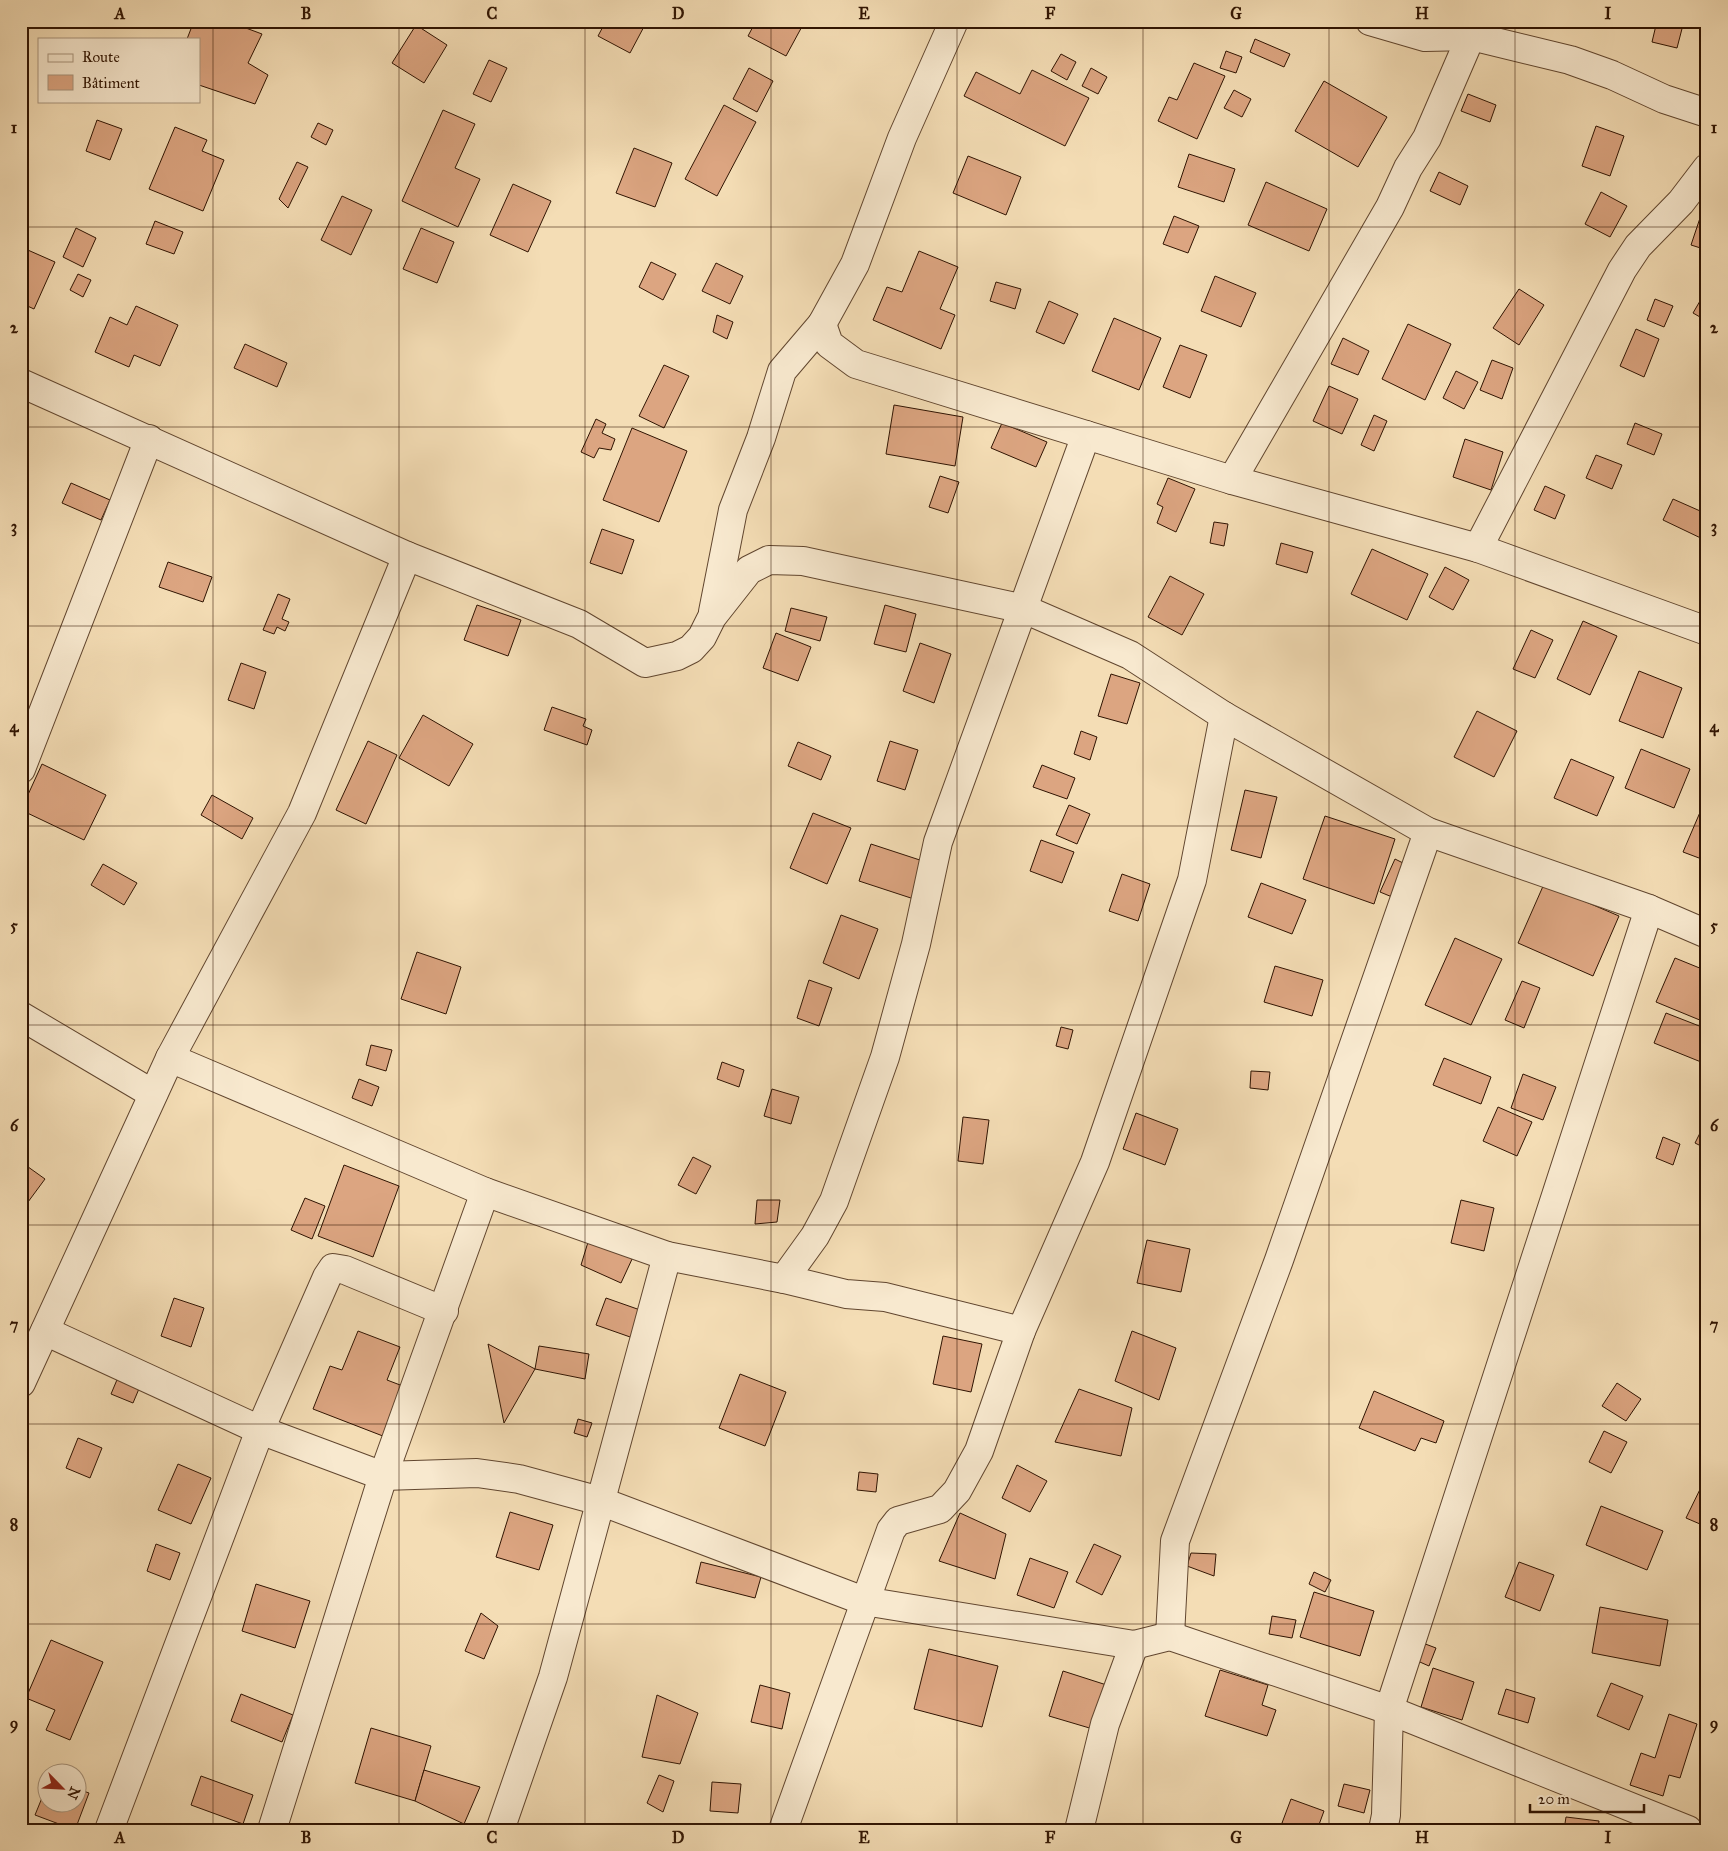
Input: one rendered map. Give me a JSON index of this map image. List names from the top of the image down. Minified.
{"legend":["Route","Bâtiment"],"scale_bar":"20 m","north":"bottom right","grid":{"columns":["A","B","C","D","E","F","G","H","I"],"rows":["1","2","3","4","5","6","7","8","9"]}}
